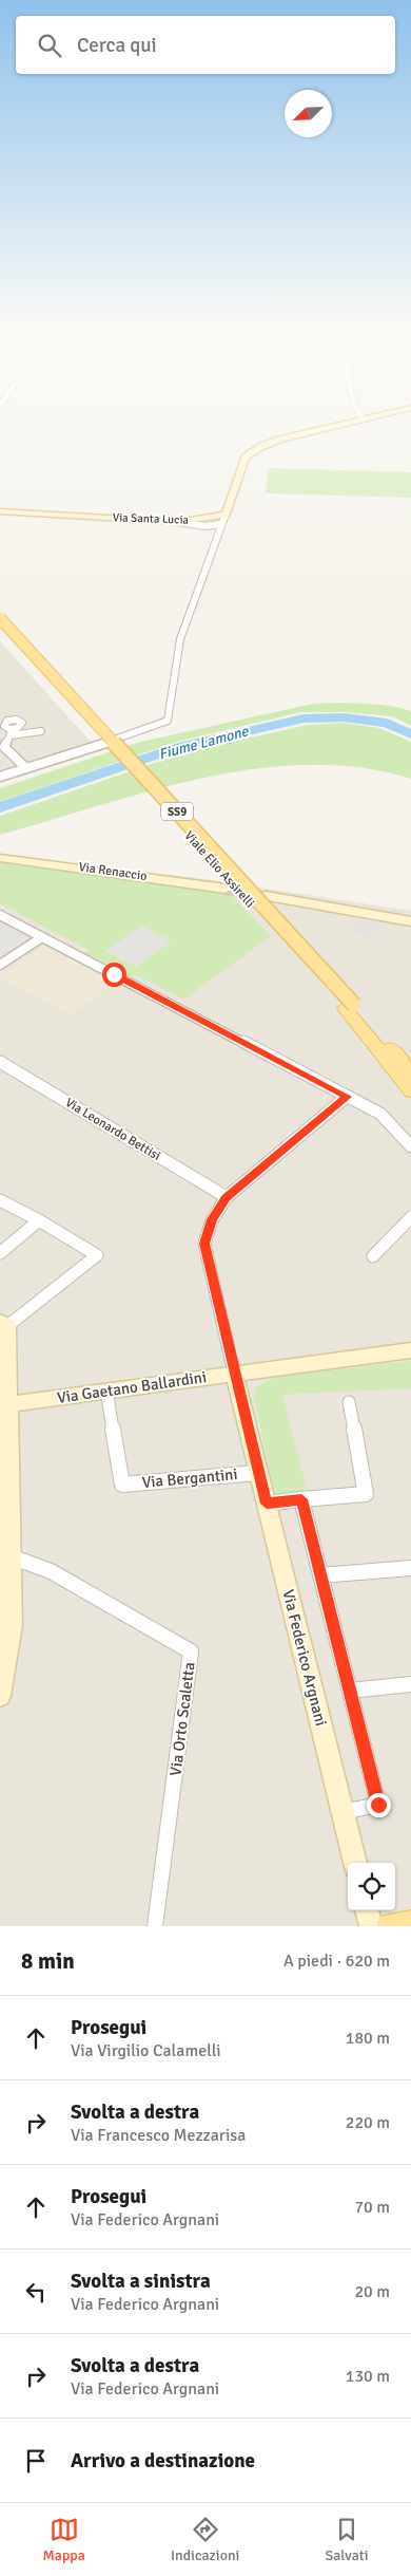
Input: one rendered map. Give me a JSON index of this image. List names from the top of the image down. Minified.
{"streets":{"main road":["SS9","Viale Elio Assirelli"],"street":["Via Santa Lucia","Via Renaccio","Via Leonardo Bettisi","Via Gaetano Ballardini","Via Bergantini","Via Federico Argnani","Via Orto Scaletta"]},"crossings":[["Via Gaetano Ballardini","Via Bergantini"],["Via Gaetano Ballardini","Via Federico Argnani"],["Via Bergantini","Via Federico Argnani"]],"water":["Fiume Lamone"],"north":"bottom left","page":{"search":"Cerca qui","heading":["8 min","A piedi · 620 m"],"list":[["Prosegui","Via Virgilio Calamelli","180 m"],["Svolta a destra","Via Francesco Mezzarisa","220 m"],["Prosegui","Via Federico Argnani","70 m"],["Svolta a sinistra","Via Federico Argnani","20 m"],["Svolta a destra","Via Federico Argnani","130 m"],"Arrivo a destinazione"],"nav":["Mappa","Indicazioni","Salvati"]}}
